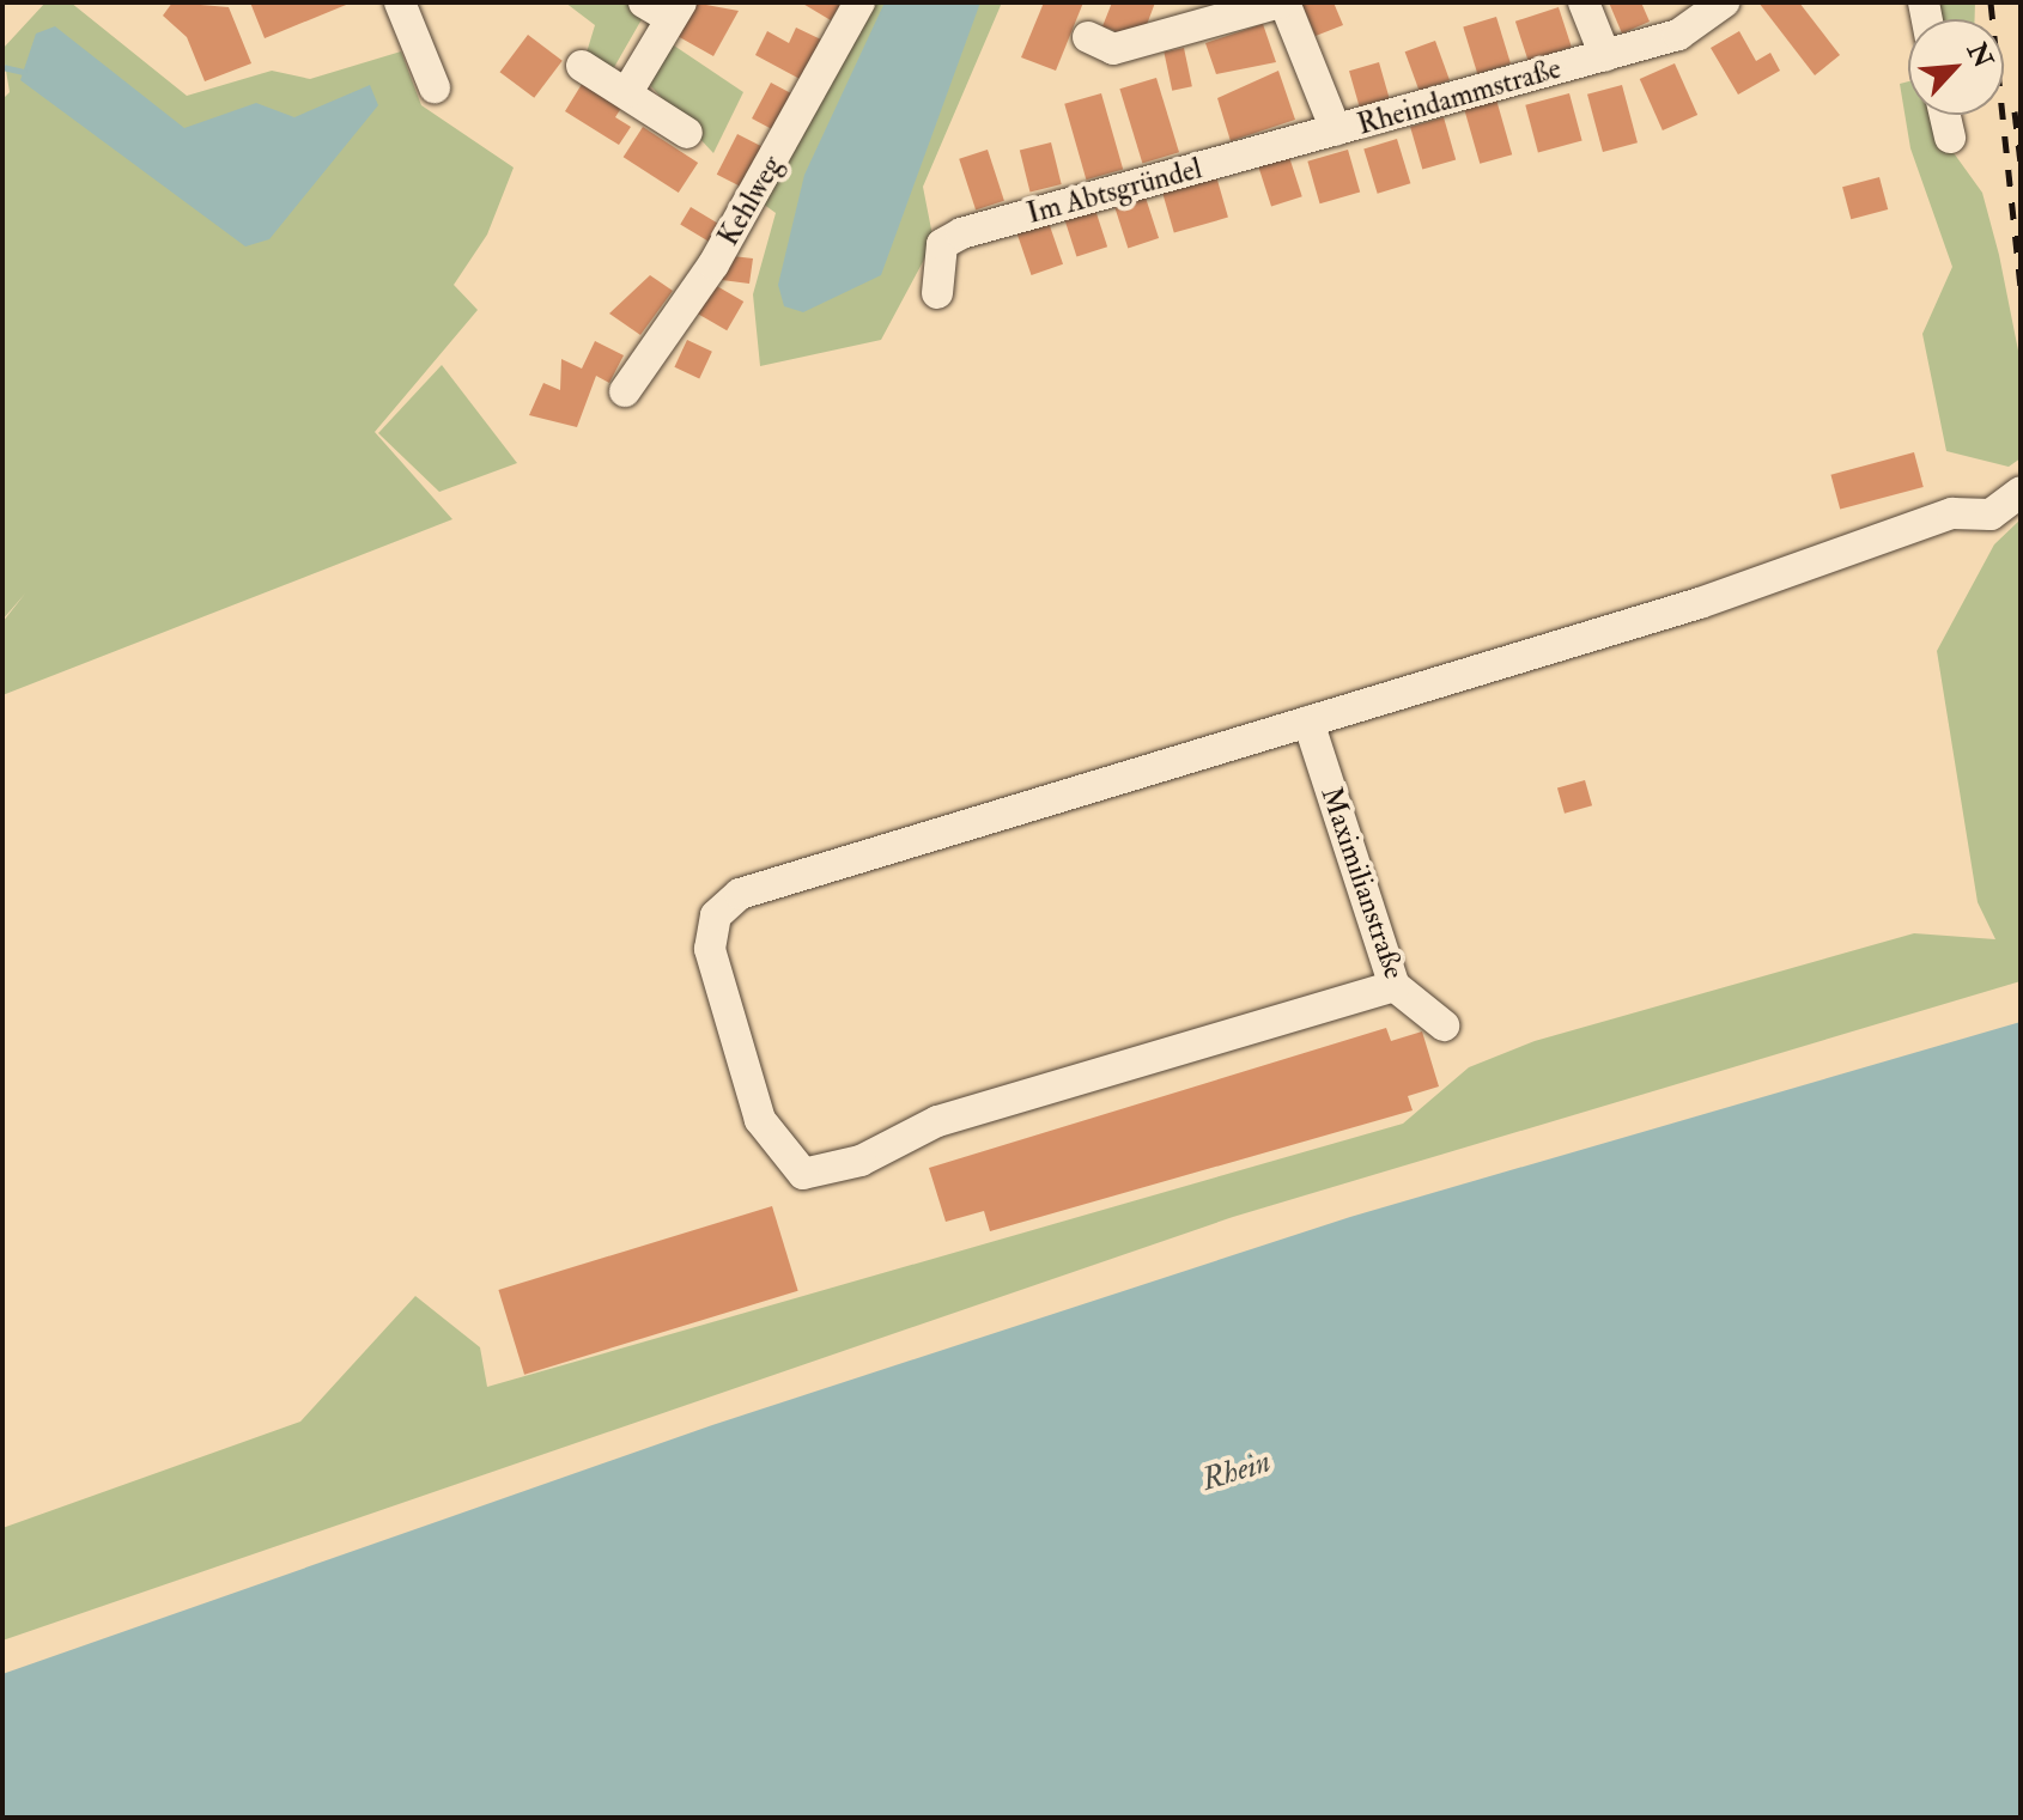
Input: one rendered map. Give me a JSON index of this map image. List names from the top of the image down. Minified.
{"streets":{"street":["Rheindammstraße","Im Abtsgründel","Kehlweg","Maximilianstraße"]},"crossings":[["Rheindammstraße","Im Abtsgründel"]],"water":["Rhein"],"north":"top right"}
